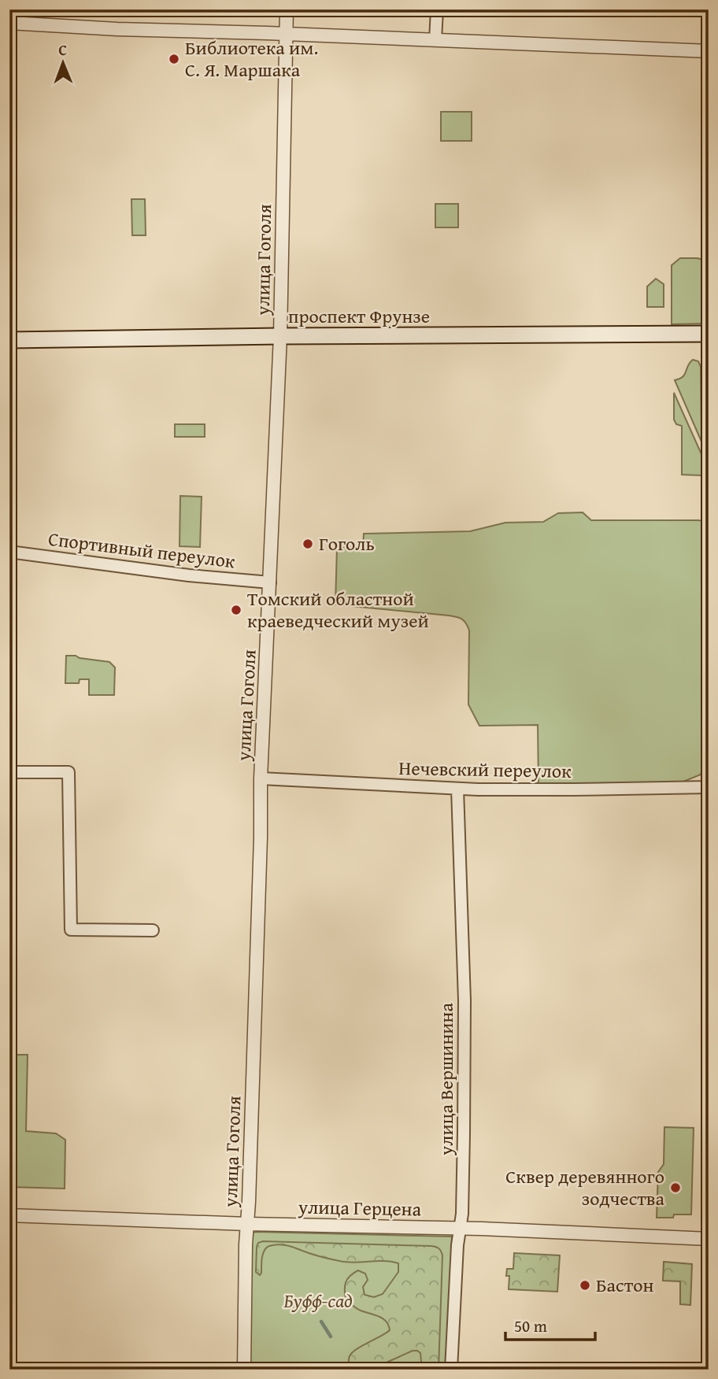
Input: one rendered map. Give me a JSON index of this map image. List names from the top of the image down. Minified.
{"streets":{"main road":["проспект Фрунзе"],"street":["улица Гоголя","Спортивный переулок","Нечевский переулок","улица Вершинина","улица Герцена"]},"crossings":[["улица Гоголя","проспект Фрунзе"],["улица Гоголя","Спортивный переулок"],["улица Гоголя","Нечевский переулок"],["улица Гоголя","улица Герцена"],["Нечевский переулок","улица Вершинина"],["улица Вершинина","улица Герцена"]],"parks":["Буфф-сад"],"places":["Библиотека им. С. Я. Маршака","Гоголь","Томский областной краеведческий музей","Сквер деревянного зодчества","Бастон"],"scale_bar":"50 m","north":"top"}
